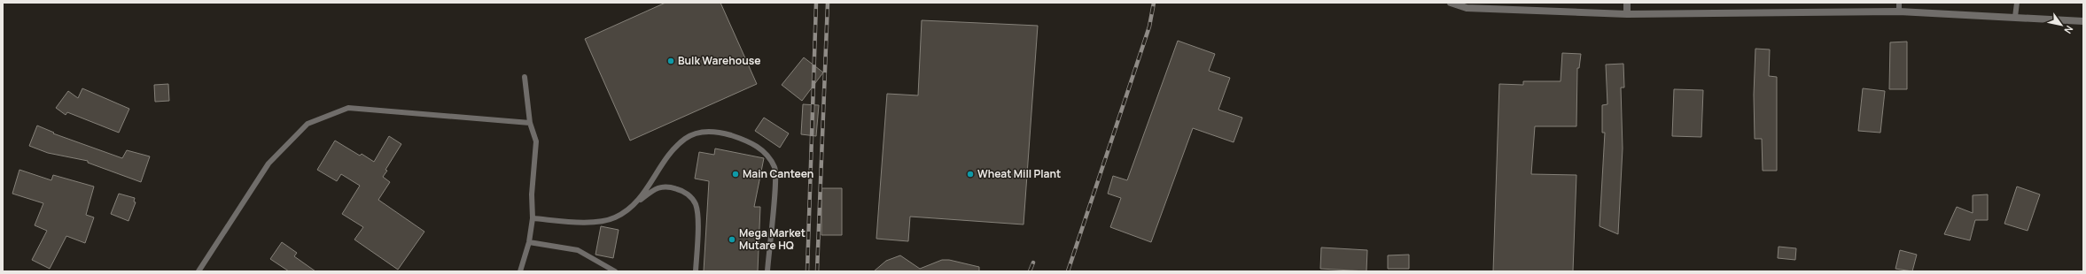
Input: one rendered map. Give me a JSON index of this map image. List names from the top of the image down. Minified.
{"places":["Bulk Warehouse","Main Canteen","Wheat Mill Plant","Mega Market Mutare HQ"],"north":"bottom right"}
